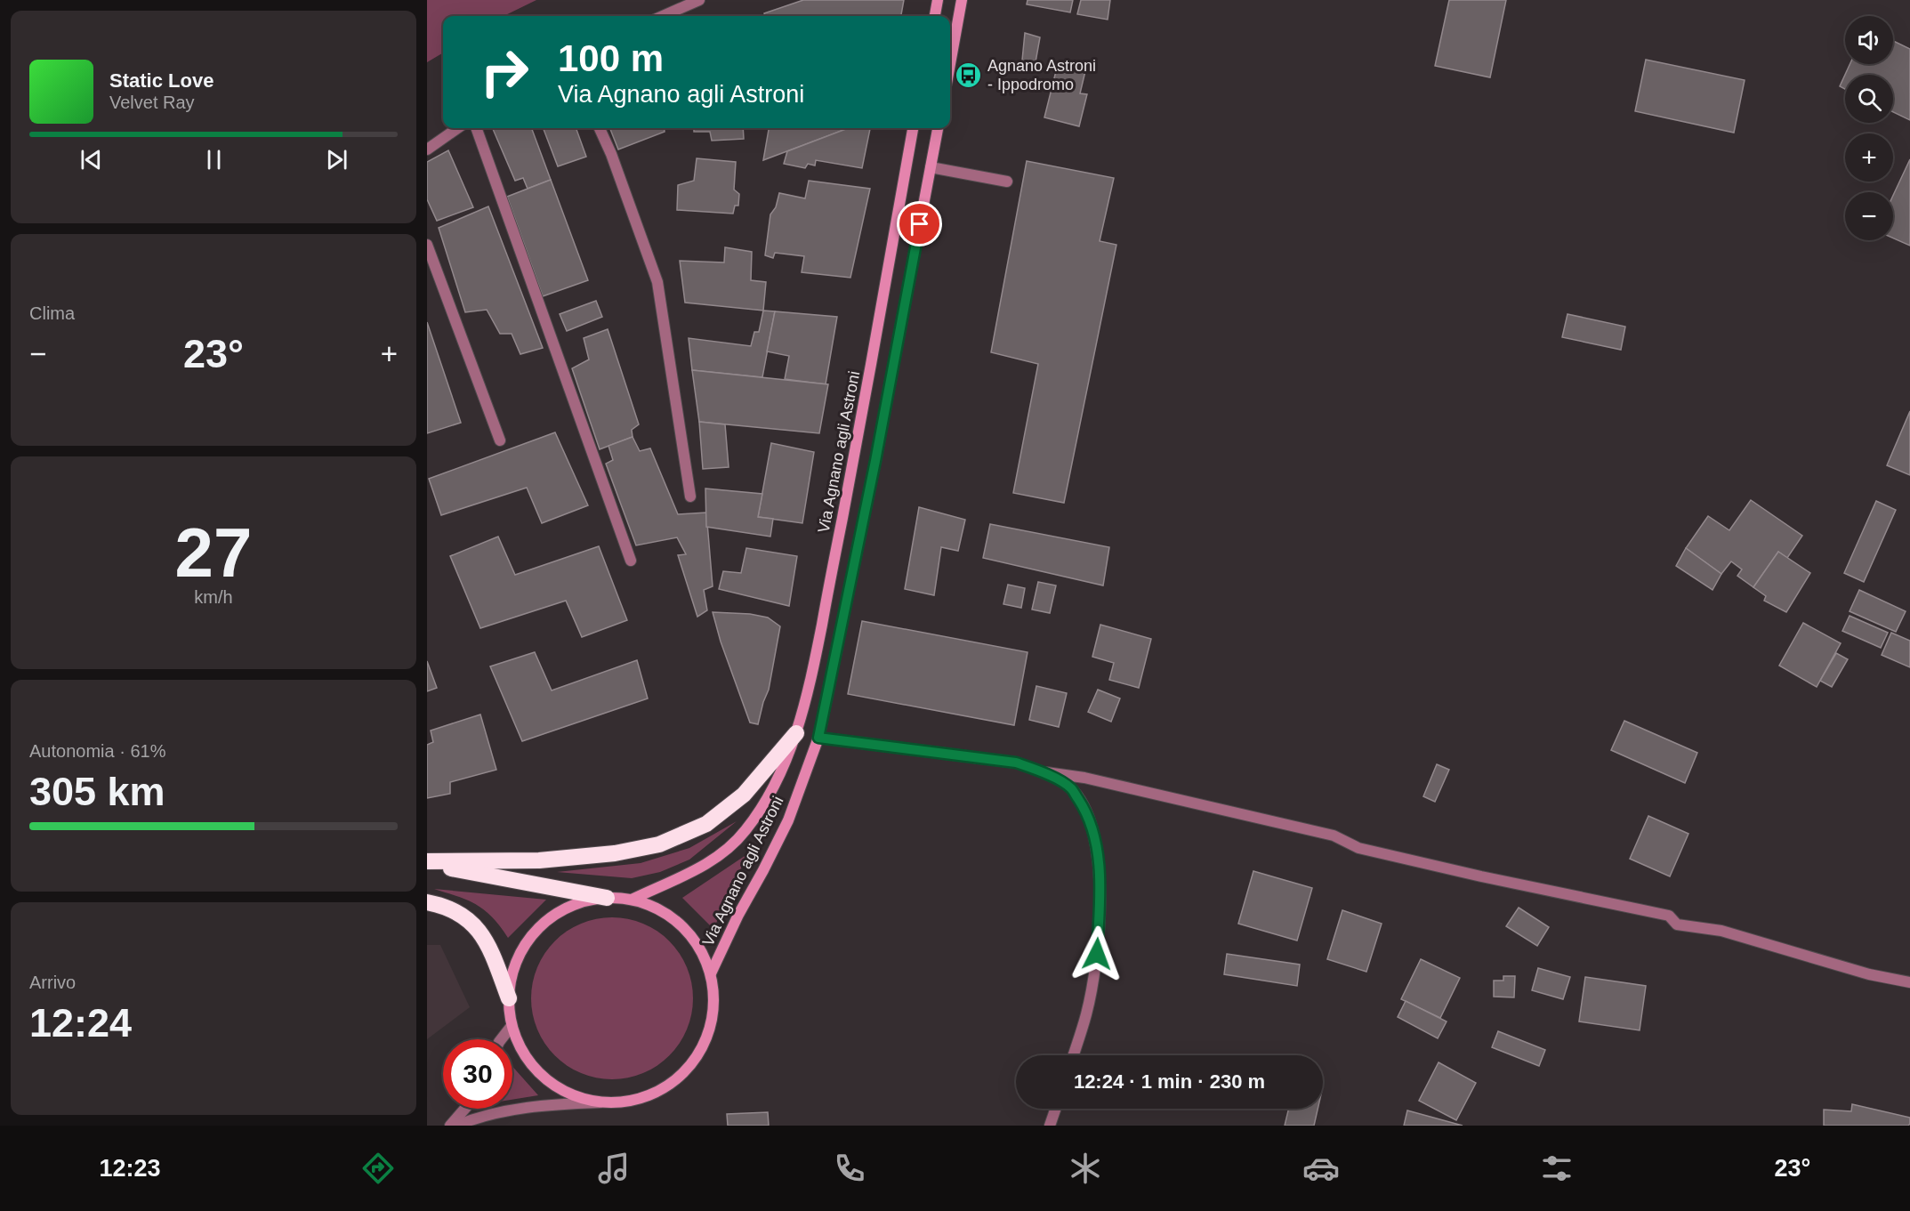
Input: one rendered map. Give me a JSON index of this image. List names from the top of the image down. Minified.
{"streets":{"main road":["Via Agnano agli Astroni"]},"places":{"bus stop":["Agnano Astroni - Ippodromo"]},"page":{"map_buttons":["+","−"],"turn":["100 m","Via Agnano agli Astroni"],"song":["Static Love","Velvet Ray"],"tile":["Clima",["27","km/h"],["Autonomia · 61%","305 km"],["Arrivo","12:24"]],"heat":["−","23°","+"],"limit":"30","trip":"12:24 · 1 min · 230 m","tabs":["12:23","23°"]}}
